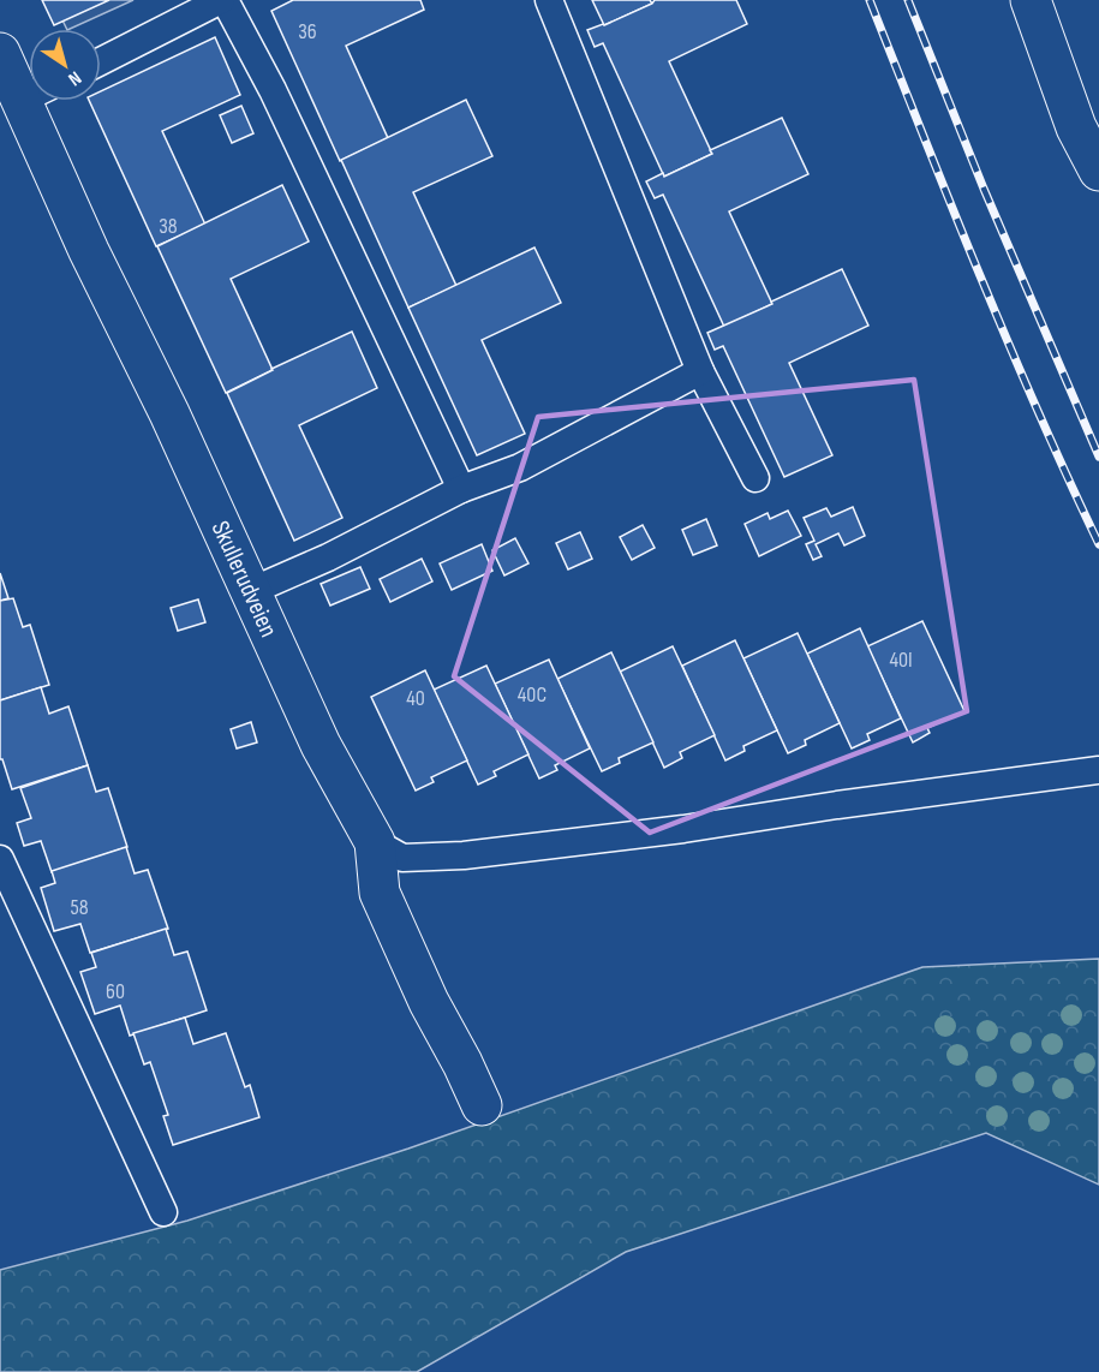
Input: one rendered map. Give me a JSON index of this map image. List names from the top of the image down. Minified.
{"streets":{"street":["Skullerudveien"]},"house_numbers":["36","38","40I","40C","40","58","60"],"north":"bottom right"}
